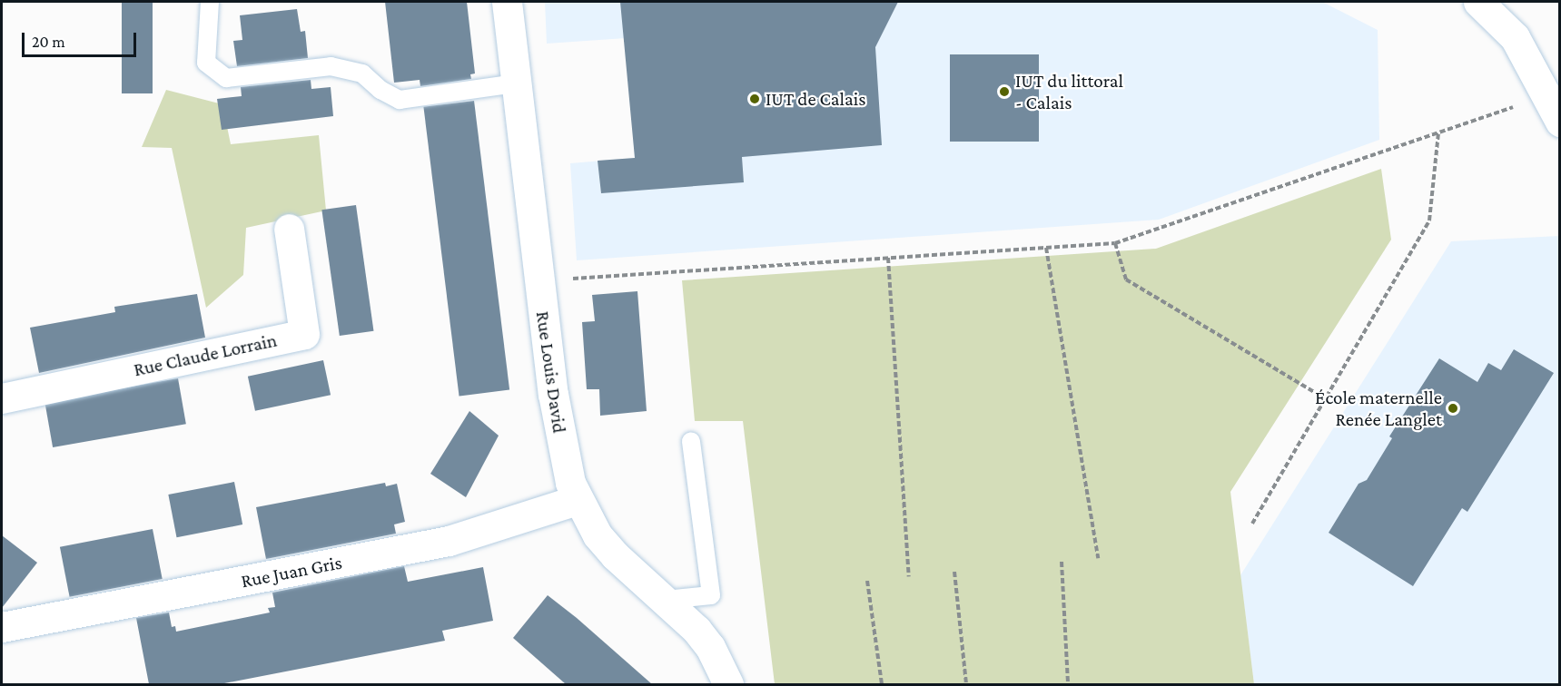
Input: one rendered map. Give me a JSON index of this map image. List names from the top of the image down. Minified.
{"streets":{"street":["Rue Claude Lorrain","Rue Louis David","Rue Juan Gris"]},"crossings":[["Rue Louis David","Rue Juan Gris"]],"places":["IUT du littoral - Calais","IUT de Calais","École maternelle Renée Langlet"],"scale_bar":"20 m"}
